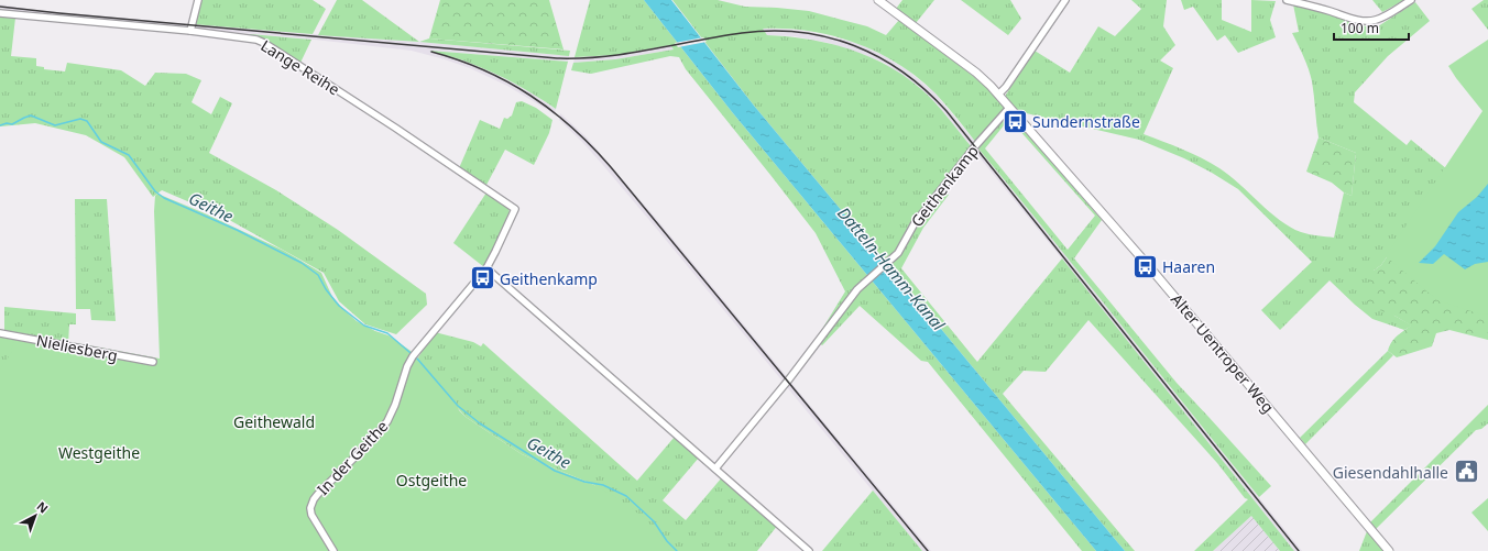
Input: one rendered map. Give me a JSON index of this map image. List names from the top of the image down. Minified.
{"streets":{"street":["Lange Reihe","Geithenkamp","Nieliesberg","Alter Uentroper Weg","In der Geithe"]},"crossings":[["Lange Reihe","In der Geithe"],["Geithenkamp","Alter Uentroper Weg"]],"water":["Geithe","Datteln-Hamm-Kanal"],"parks":["Geithewald","Westgeithe","Ostgeithe"],"places":{"bus stop":["Sundernstraße","Haaren","Geithenkamp"],"public building":["Giesendahlhalle"]},"scale_bar":"100 m","north":"top right"}
